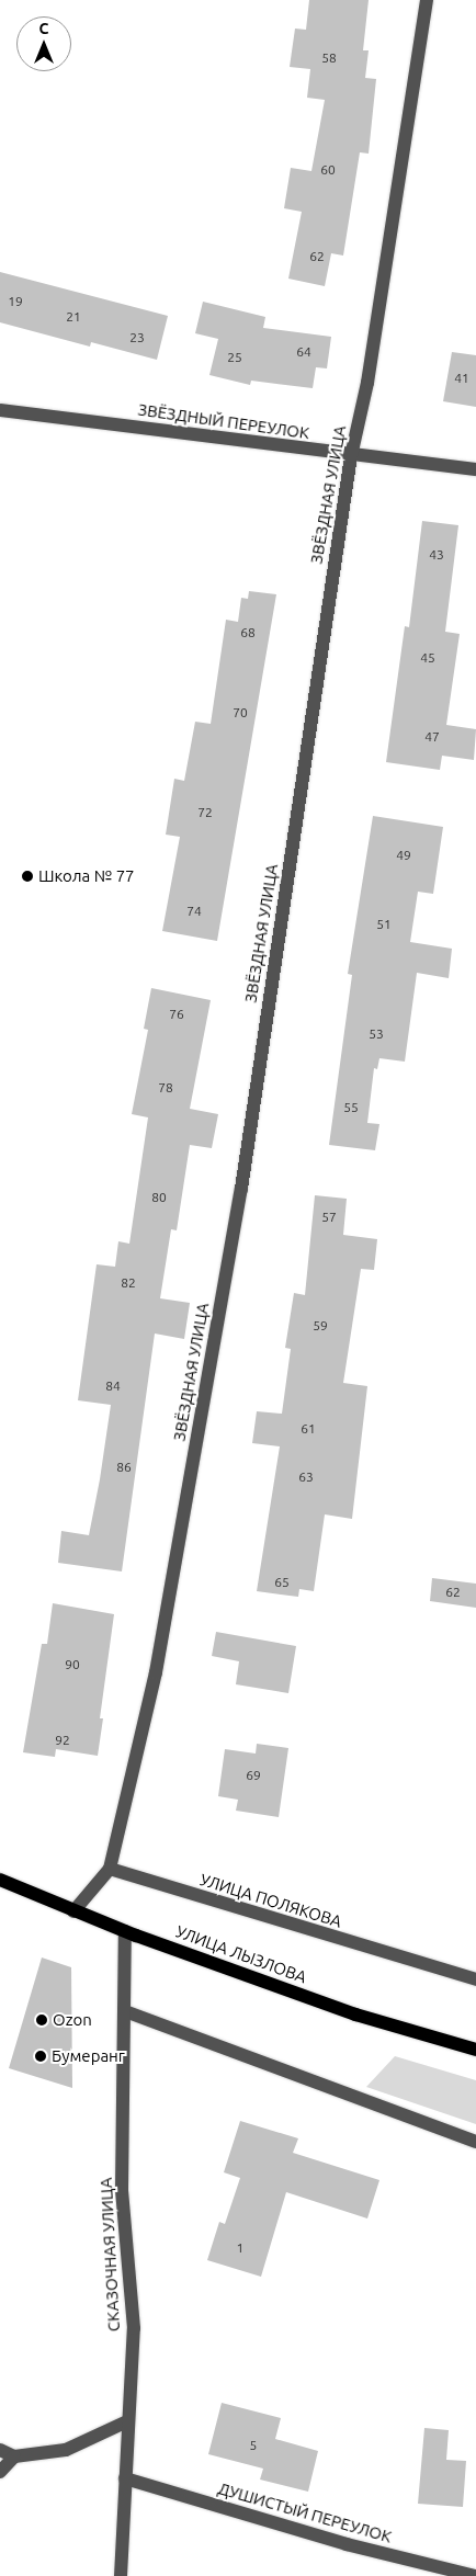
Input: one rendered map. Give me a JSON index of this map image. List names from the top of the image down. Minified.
{"streets":{"main road":["УЛИЦА ЛЫЗЛОВА"],"street":["ЗВЁЗДНЫЙ ПЕРЕУЛОК","ЗВЁЗДНАЯ УЛИЦА","УЛИЦА ПОЛЯКОВА","СКАЗОЧНАЯ УЛИЦА","ДУШИСТЫЙ ПЕРЕУЛОК"]},"crossings":[["ЗВЁЗДНЫЙ ПЕРЕУЛОК","ЗВЁЗДНАЯ УЛИЦА"],["ЗВЁЗДНАЯ УЛИЦА","УЛИЦА ПОЛЯКОВА"],["УЛИЦА ЛЫЗЛОВА","СКАЗОЧНАЯ УЛИЦА"],["СКАЗОЧНАЯ УЛИЦА","ДУШИСТЫЙ ПЕРЕУЛОК"]],"places":["Школа № 77","Ozon","Бумеранг"],"house_numbers":["58","60","62","19","21","23","64","25","41","43","68","45","70","47","72","49","74","51","76","53","78","55","80","57","82","59","84","61","86","63","65","62","90","92","69","1","5"],"north":"top"}
